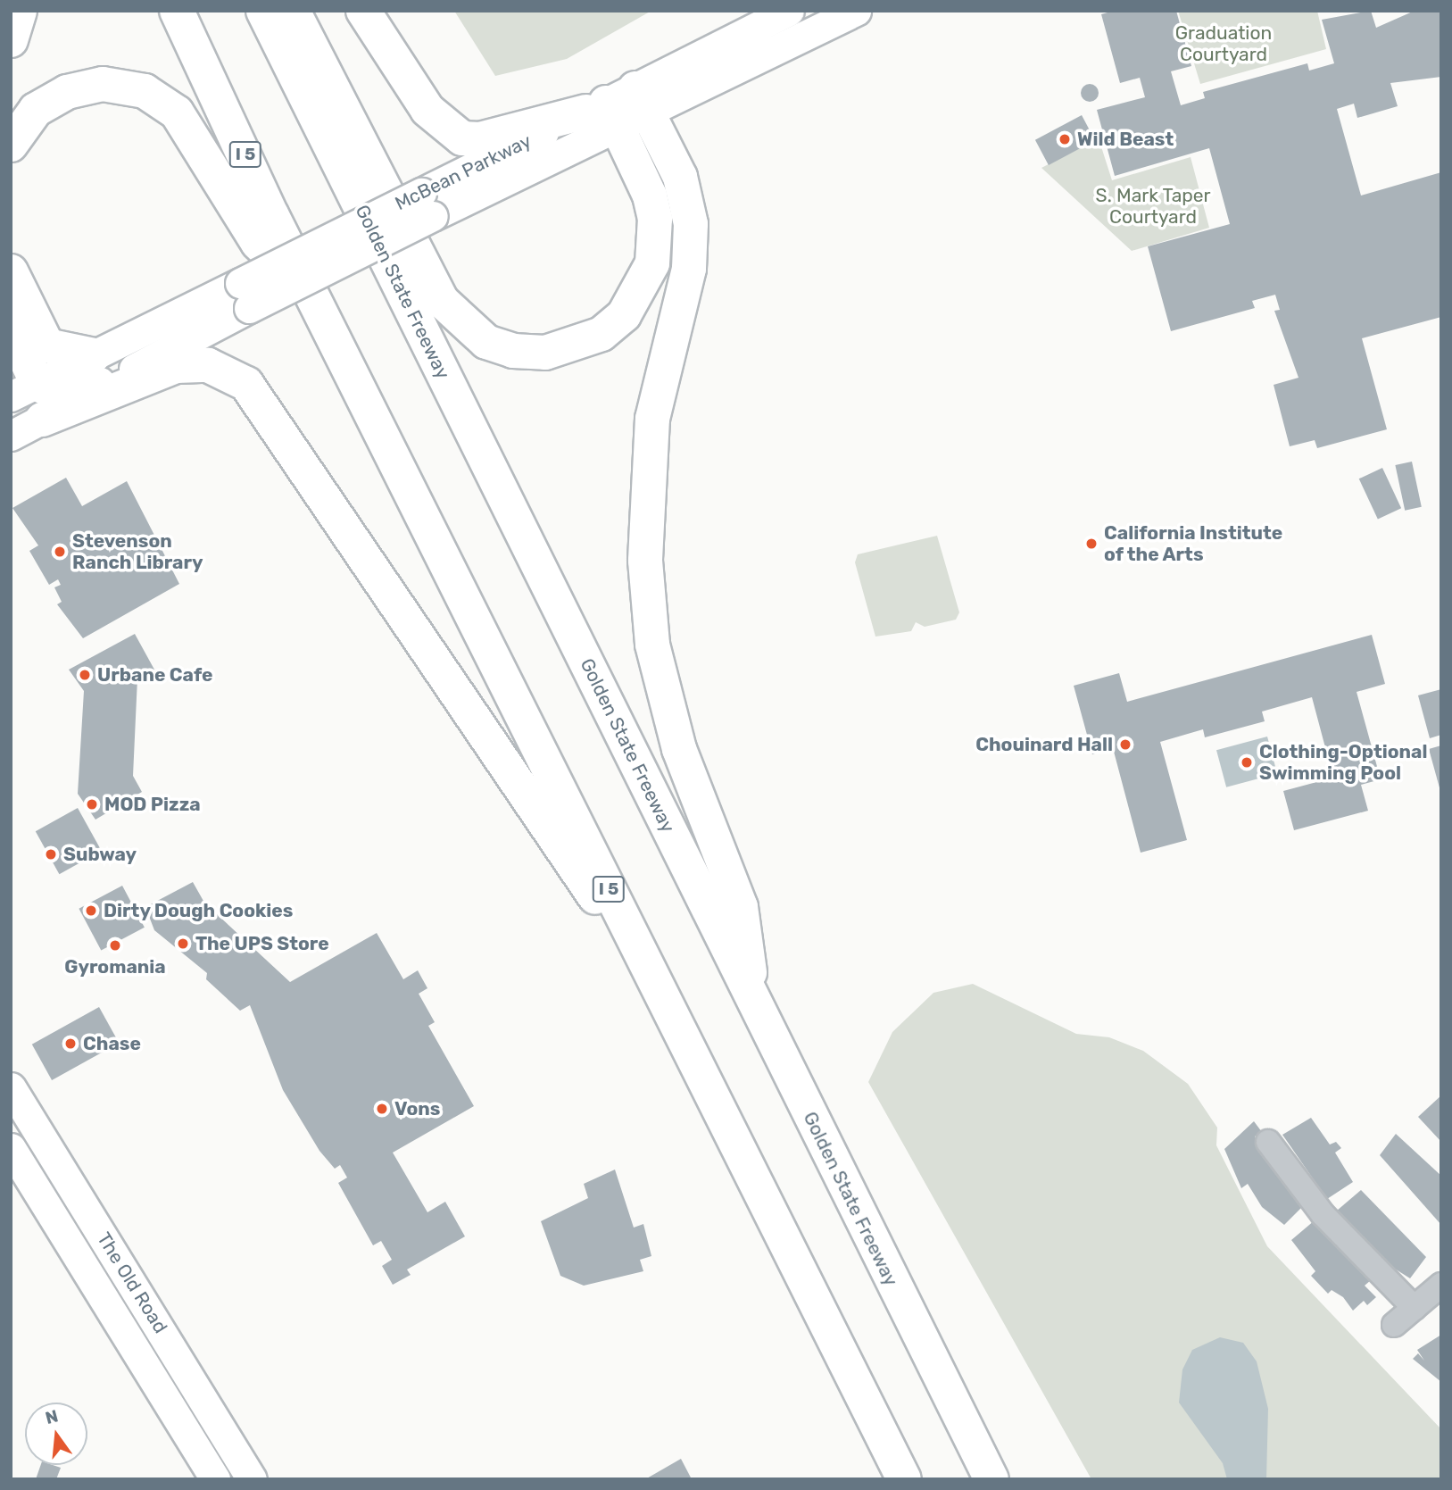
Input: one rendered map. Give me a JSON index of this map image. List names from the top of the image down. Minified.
{"streets":{"highway":["I 5","Golden State Freeway"],"main road":["McBean Parkway","The Old Road"]},"parks":["Graduation Courtyard","S. Mark Taper Courtyard"],"places":["Wild Beast","California Institute of the Arts","Stevenson Ranch Library","Urbane Cafe","Chouinard Hall","Clothing-Optional Swimming Pool","MOD Pizza","Subway","Dirty Dough Cookies","The UPS Store","Gyromania","Chase","Vons"],"north":"top"}
